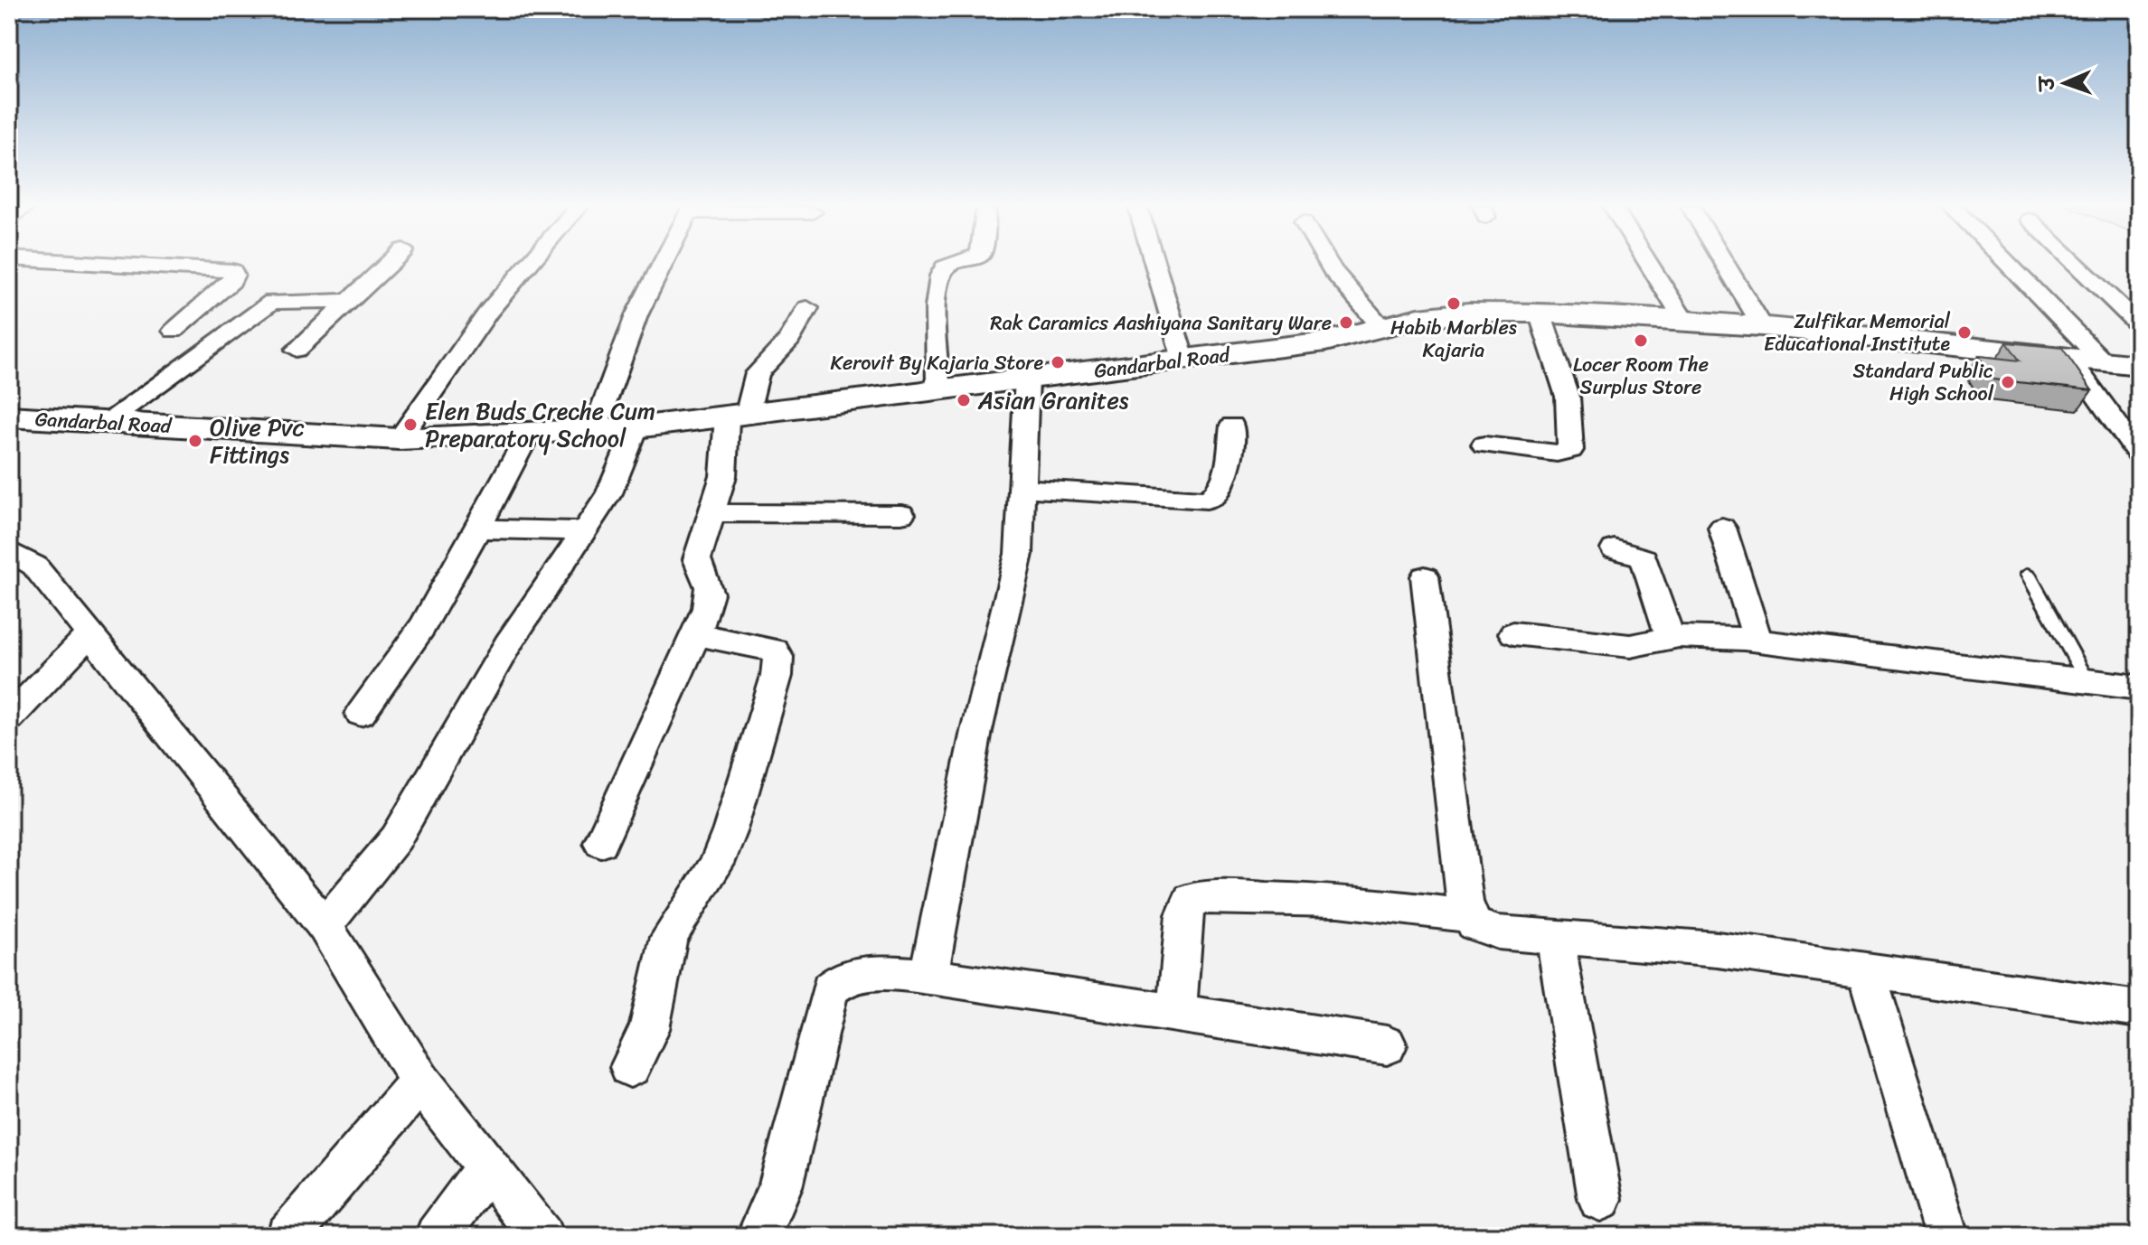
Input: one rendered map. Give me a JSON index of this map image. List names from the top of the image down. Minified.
{"streets":{"main road":["Gandarbal Road"]},"places":["Habib Marbles Kajaria","Rak Caramics Aashiyana Sanitary Ware","Zulfikar Memorial Educational Institute","Locer Room The Surplus Store","Kerovit By Kajaria Store","Standard Public High School","Asian Granites","Elen Buds Creche Cum Preparatory School","Olive Pvc Fittings"],"north":"left"}
